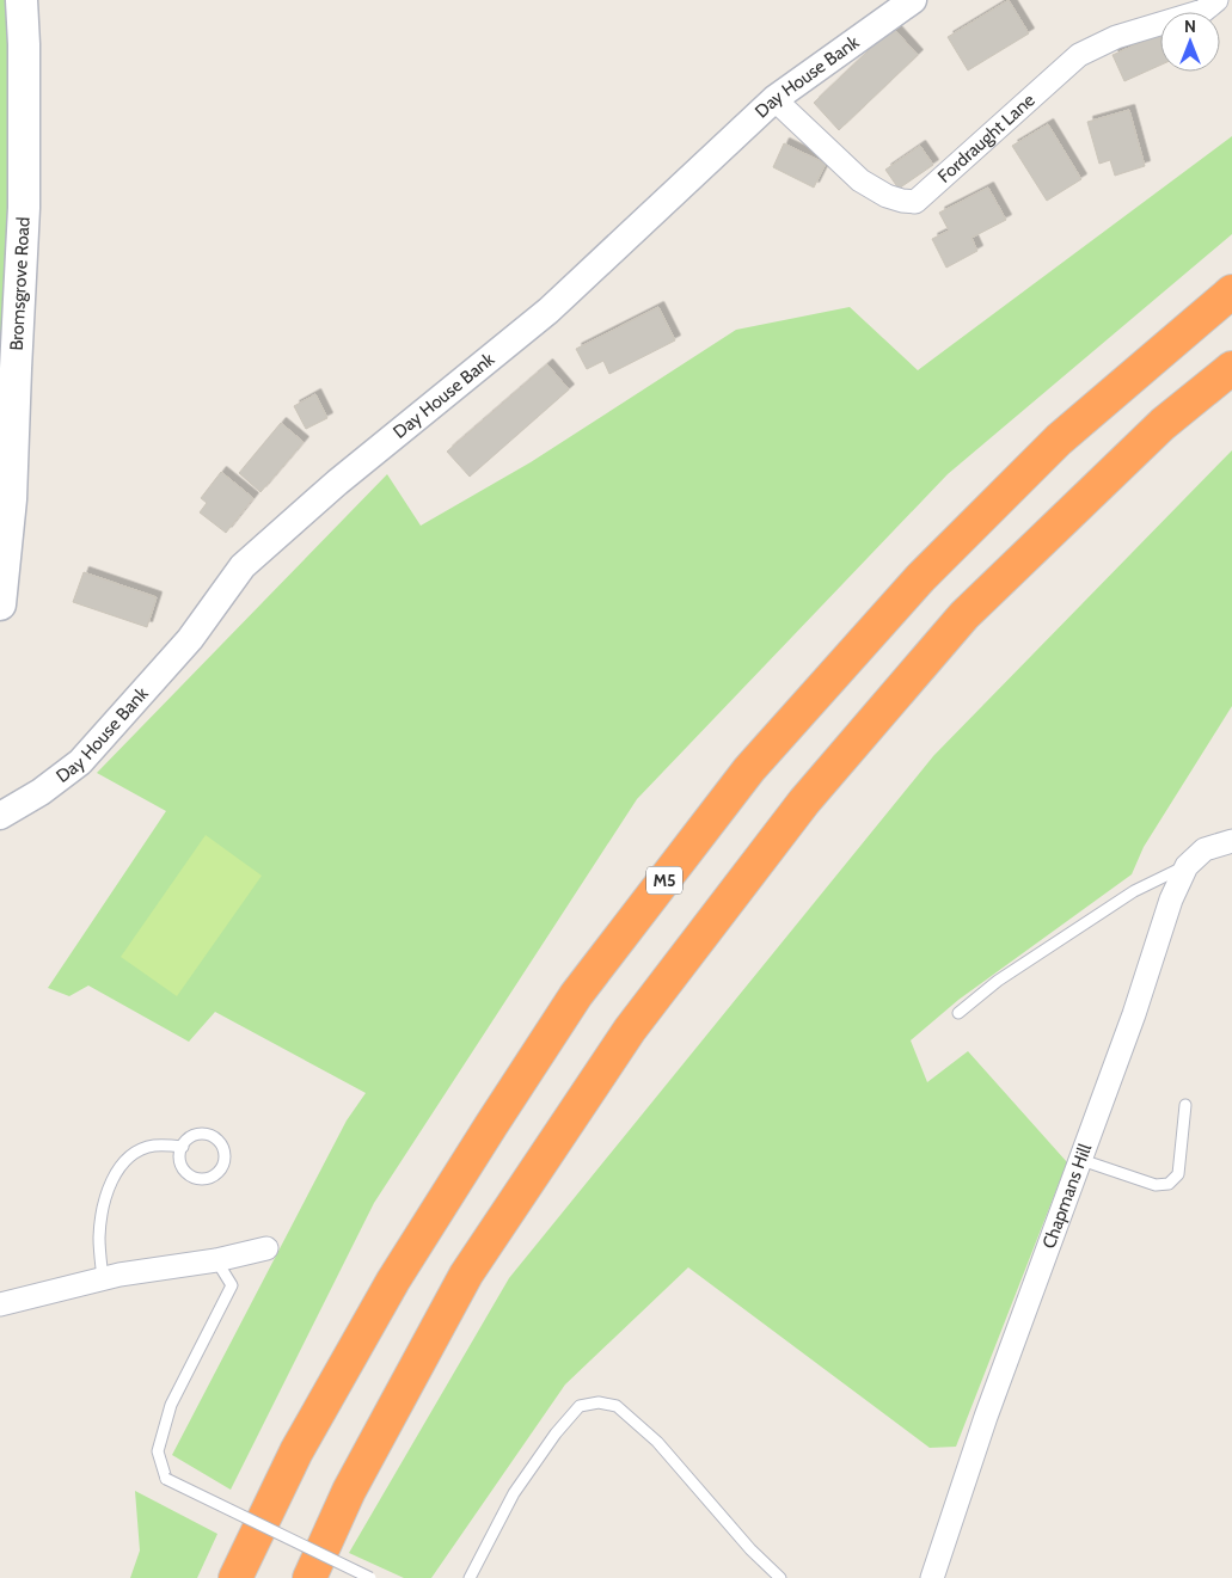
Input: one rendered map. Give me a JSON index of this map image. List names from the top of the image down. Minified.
{"streets":{"highway":["M5"],"main road":["Bromsgrove Road"],"street":["Day House Bank","Fordraught Lane","Chapmans Hill"]},"crossings":[["Day House Bank","Fordraught Lane"]],"north":"top"}
